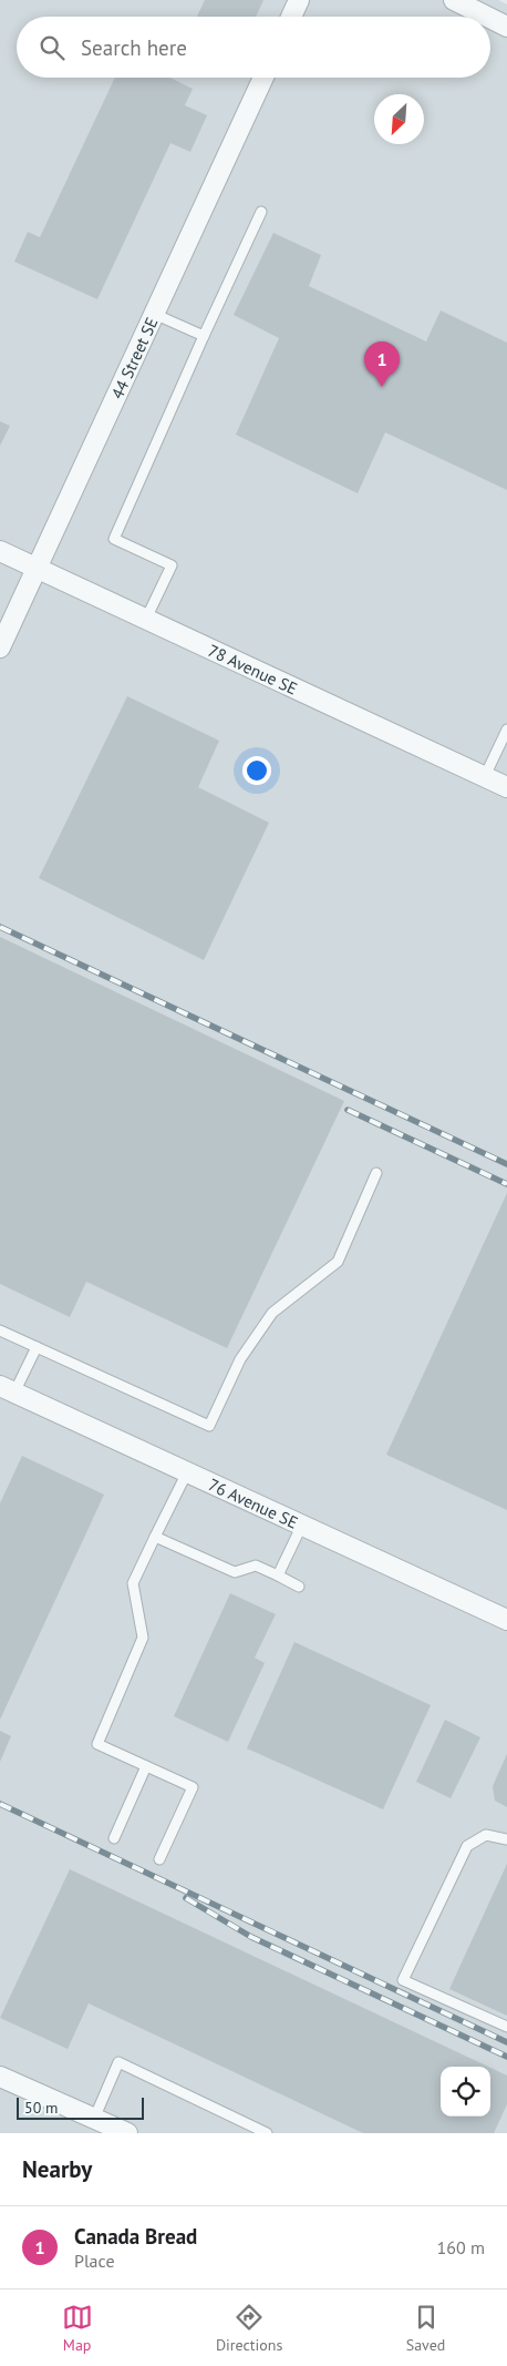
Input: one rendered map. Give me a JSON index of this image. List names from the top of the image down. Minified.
{"streets":{"street":["44 Street SE","78 Avenue SE","76 Avenue SE"]},"crossings":[["44 Street SE","78 Avenue SE"]],"scale_bar":"50 m","north":"bottom left","page":{"search":"Search here","pins":"1","scale":"50 m","heading":"Nearby","list":[{"mark":"1","name":"Canada Bread","note":"Place","value":"160 m"}],"nav":["Map","Directions","Saved"]}}
